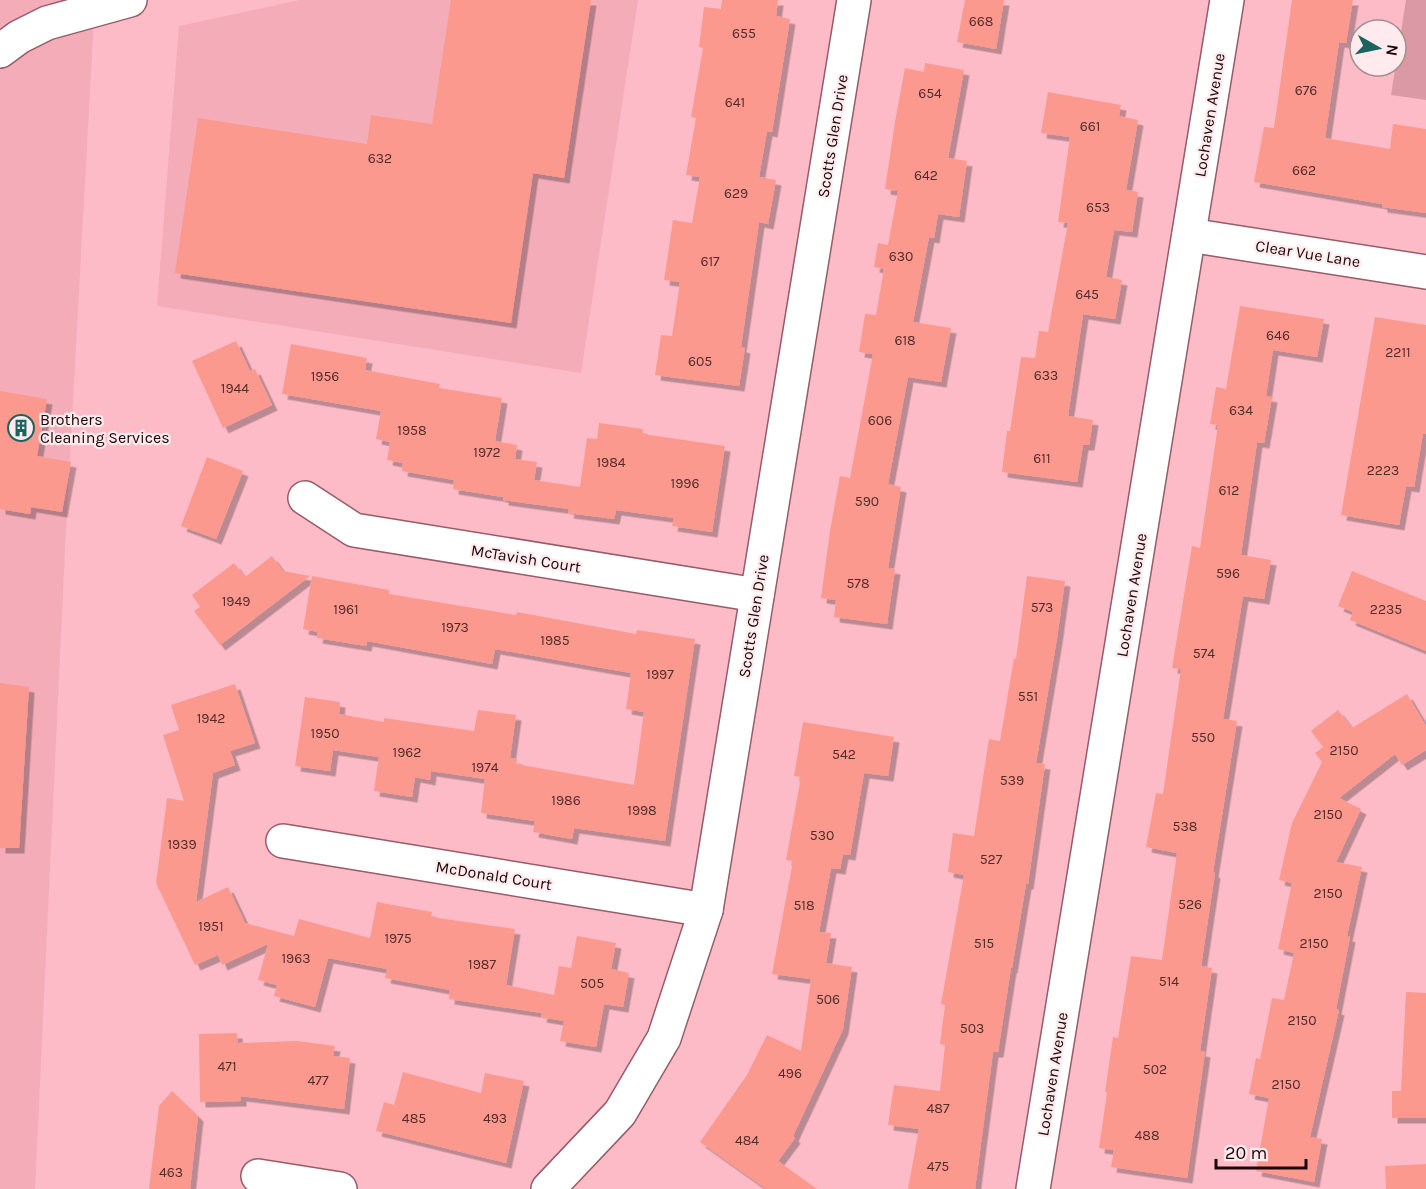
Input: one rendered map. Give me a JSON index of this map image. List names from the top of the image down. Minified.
{"streets":{"street":["Lochaven Avenue","Scotts Glen Drive","Clear Vue Lane","McTavish Court","McDonald Court"]},"crossings":[["Lochaven Avenue","Clear Vue Lane"],["Scotts Glen Drive","McTavish Court"],["Scotts Glen Drive","McDonald Court"]],"places":{"building":["Brothers Cleaning Services"]},"house_numbers":["668","655","676","654","641","661","632","662","642","629","653","630","617","645","646","618","2211","605","633","1956","1944","634","606","1958","1972","611","1984","2223","1996","612","590","596","578","1949","573","1961","2235","1973","1985","574","1997","551","1942","1950","550","2150","1962","542","1974","539","1986","1998","2150","538","530","1939","527","2150","526","518","1951","1975","515","2150","1963","1987","514","505","506","2150","503","471","502","496","477","2150","487","485","493","488","484","475","463"],"scale_bar":"20 m","north":"right"}
